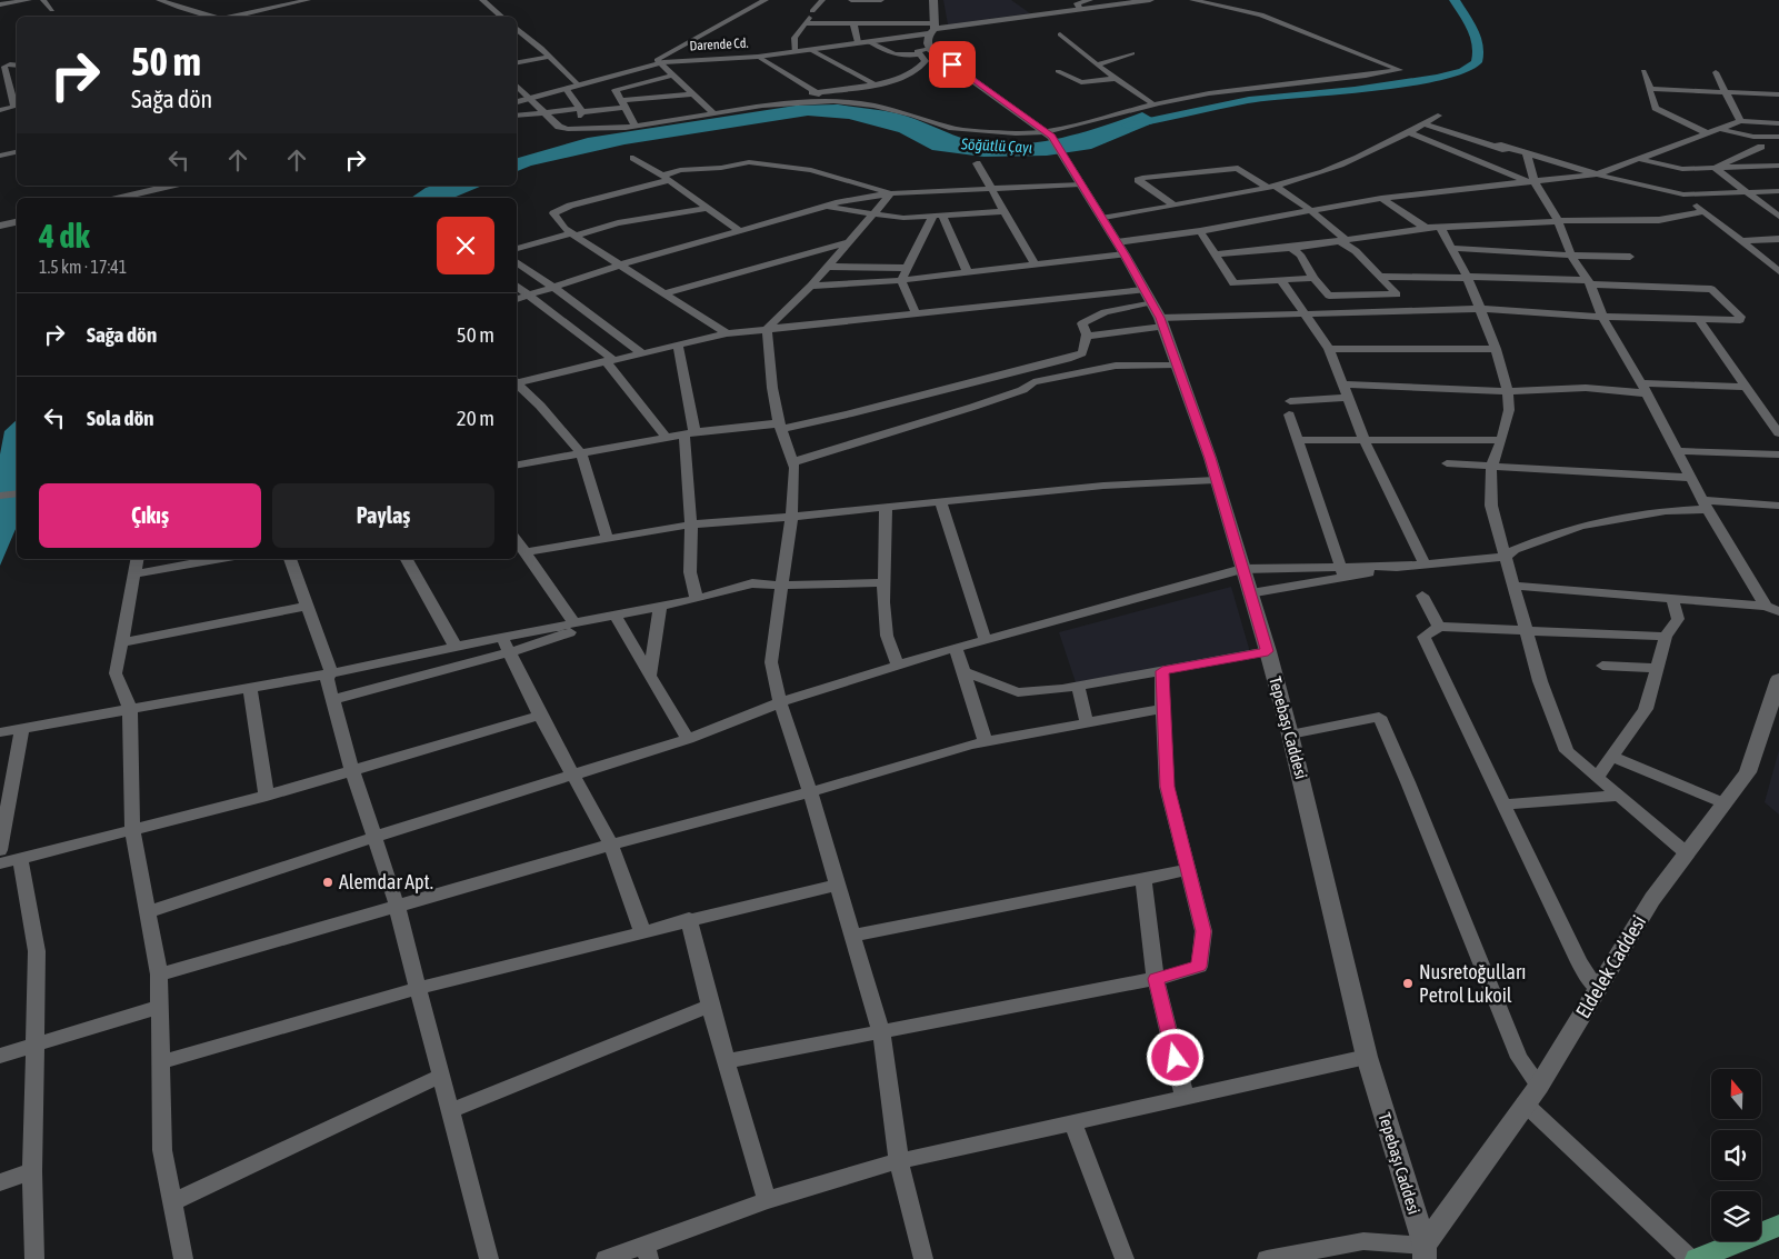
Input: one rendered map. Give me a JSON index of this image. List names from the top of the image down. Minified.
{"streets":{"main road":["Darende Cd.","Tepebaşı Caddesi","Eldelek Caddesi"]},"crossings":[["Tepebaşı Caddesi","Eldelek Caddesi"]],"water":["Söğütlü Çayı"],"places":["Alemdar Apt.","Nusretoğulları Petrol Lukoil"],"north":"top","page":{"turn":["50 m","Sağa dön"],"heading":["4 dk","1.5 km · 17:41"],"list":[{"name":"Sağa dön","value":"50 m"},{"name":"Sola dön","value":"20 m"}],"buttons":["Çıkış","Paylaş"]}}
